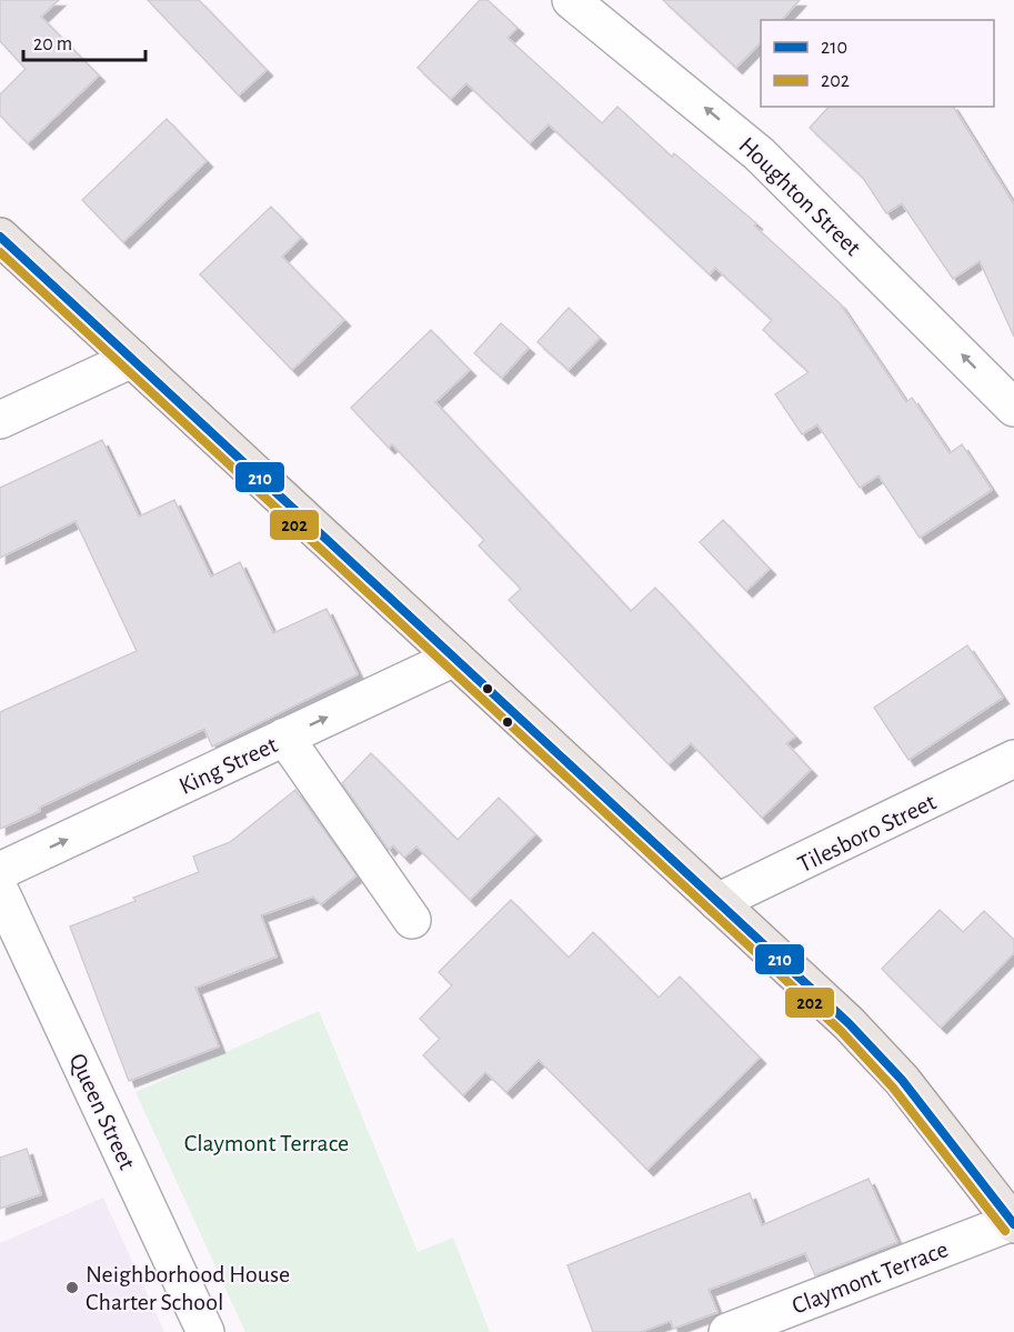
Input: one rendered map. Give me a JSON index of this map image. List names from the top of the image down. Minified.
{"streets":{"street":["Houghton Street","King Street","Tilesboro Street","Queen Street","Claymont Terrace"]},"one_way":["Houghton Street","King Street"],"parks":["Claymont Terrace"],"places":["Neighborhood House Charter School"],"lines":["transit line 210","transit line 202"],"legend":["210","202"],"scale_bar":"20 m"}
